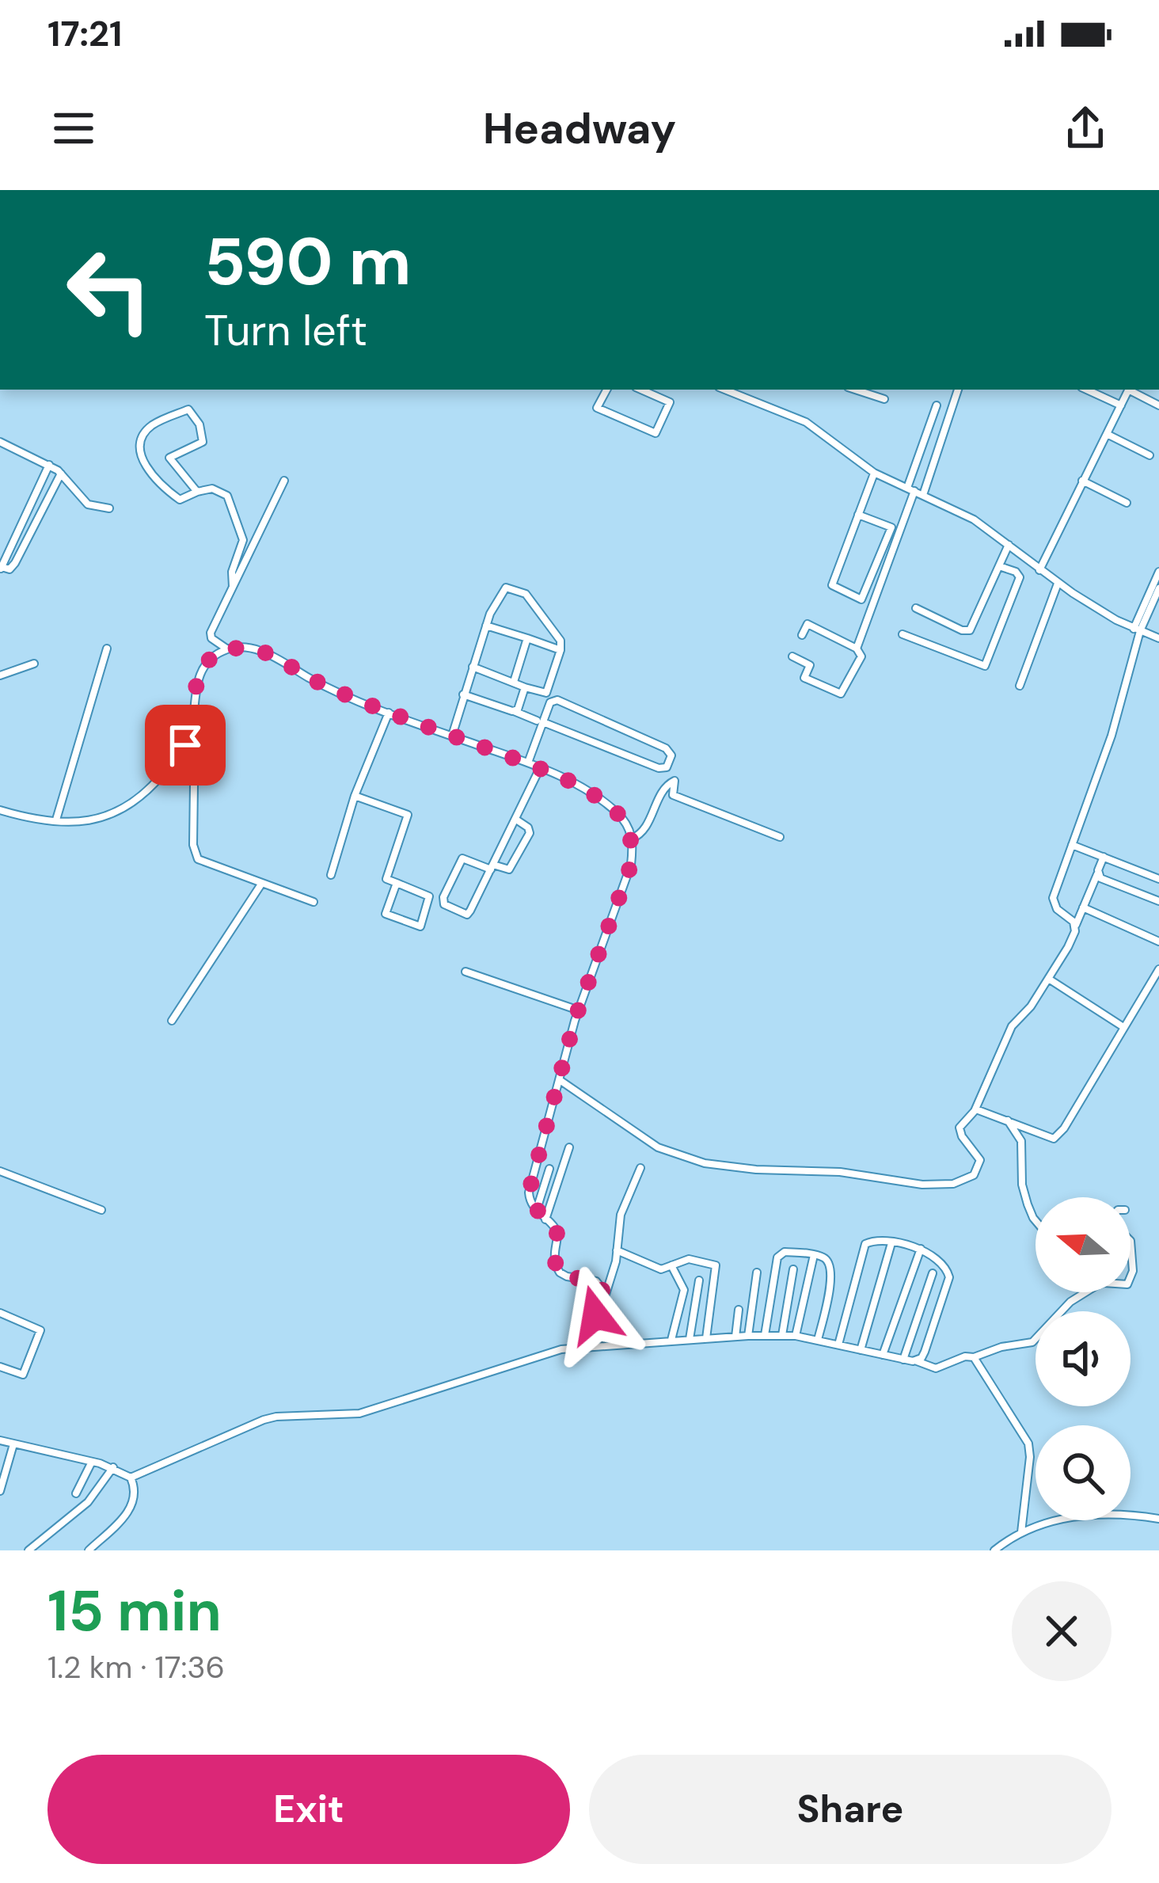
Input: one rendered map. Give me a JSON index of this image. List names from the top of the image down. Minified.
{"north":"left","page":{"status":"17:21","header":"Headway","turn":["590 m","Turn left"],"heading":["15 min","1.2 km · 17:36"],"buttons":["Exit","Share"]}}
